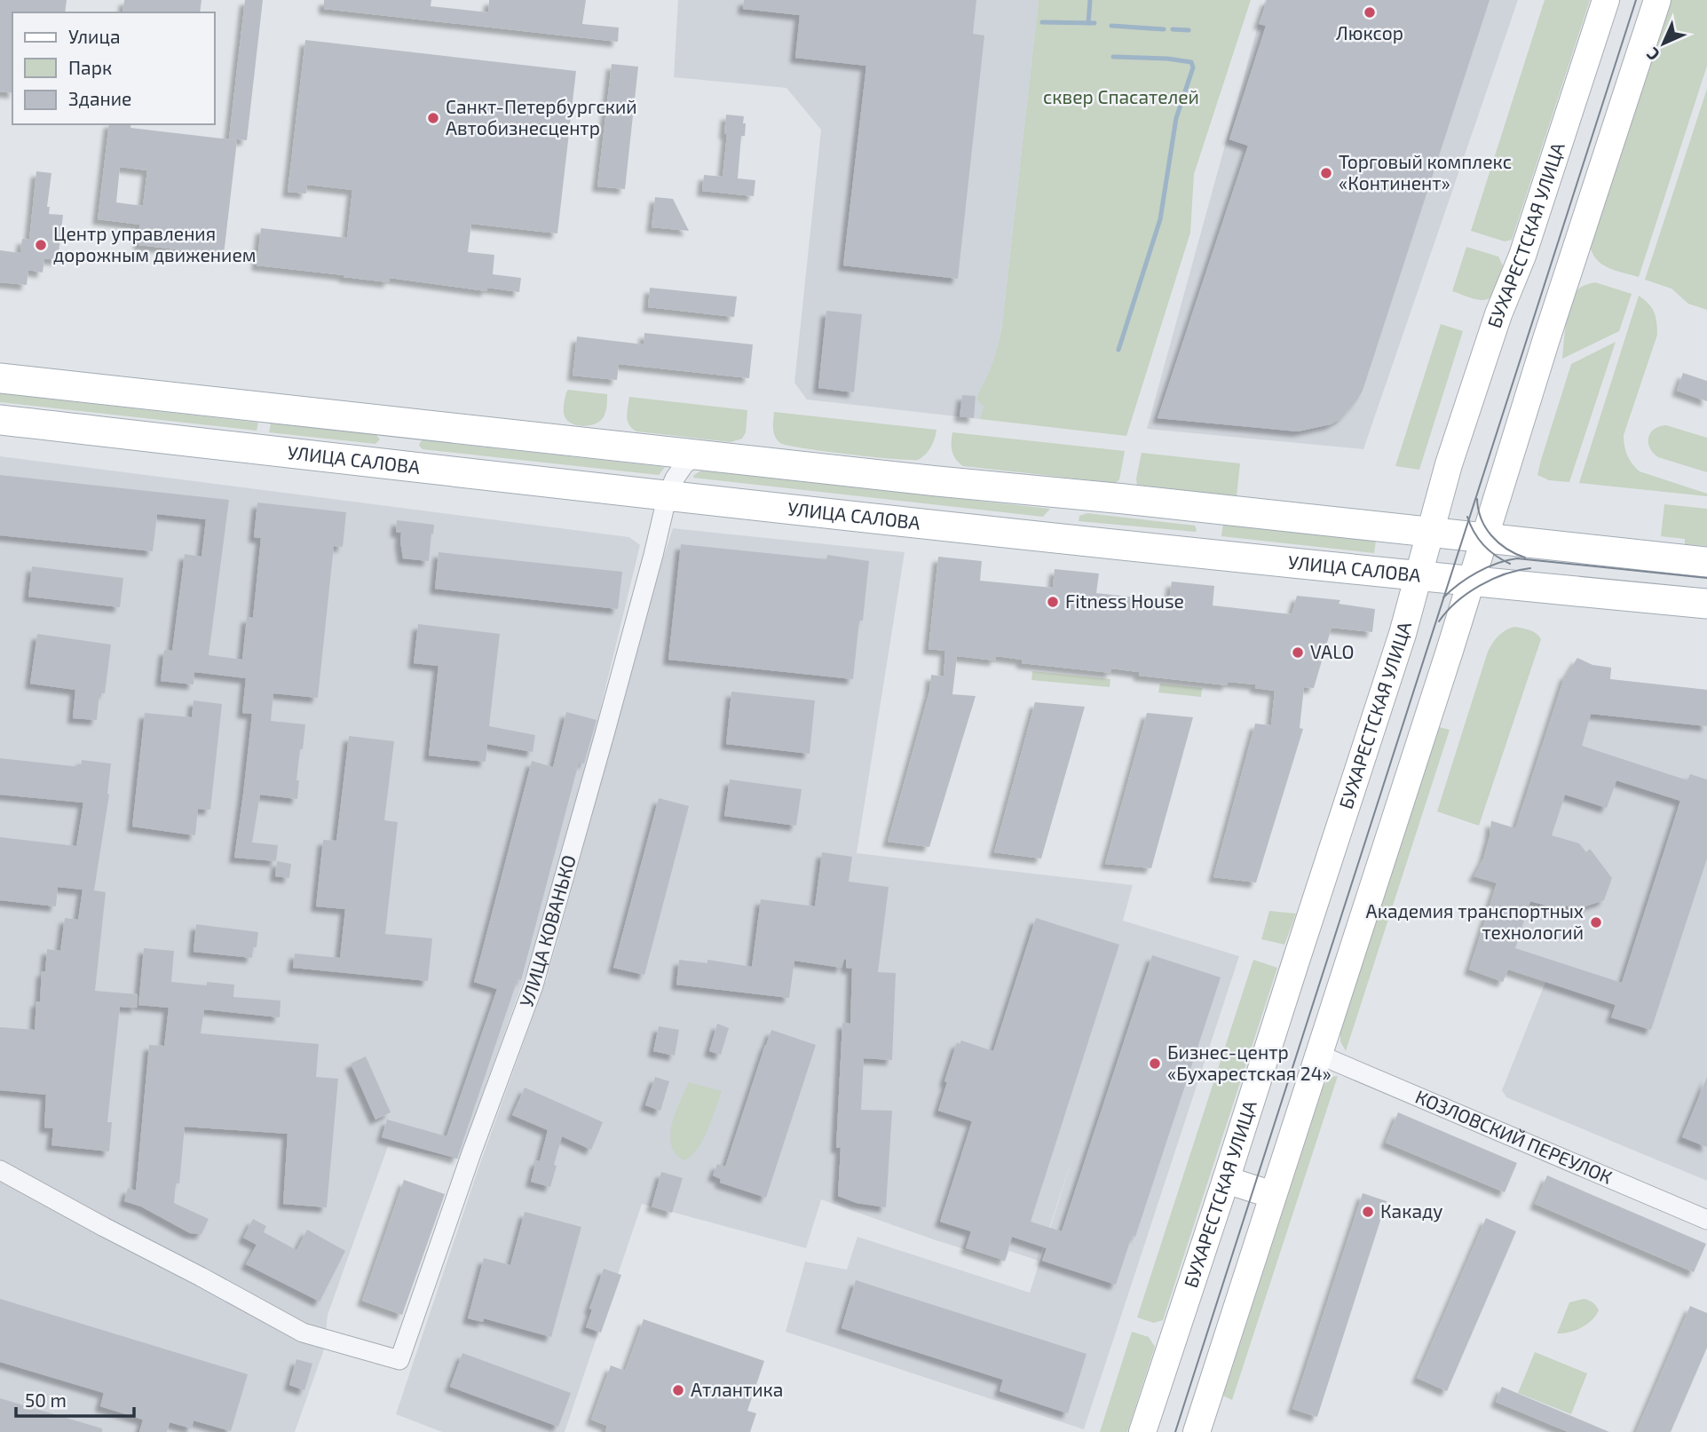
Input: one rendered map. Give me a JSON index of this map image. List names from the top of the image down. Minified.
{"streets":{"main road":["БУХАРЕСТСКАЯ УЛИЦА","УЛИЦА САЛОВА"],"street":["УЛИЦА КОВАНЬКО","КОЗЛОВСКИЙ ПЕРЕУЛОК"]},"crossings":[["БУХАРЕСТСКАЯ УЛИЦА","УЛИЦА САЛОВА"],["УЛИЦА САЛОВА","УЛИЦА КОВАНЬКО"]],"parks":["cквер Спасателей"],"places":["Люксор","Санкт-Петербургский Автобизнесцентр","Торговый комплекс «Континент»","Центр управления дорожным движением","Fitness House","VALO","Академия транспортных технологий","Бизнес-центр «Бухарестская 24»","Какаду","Атлантика"],"legend":["Улица","Парк","Здание"],"scale_bar":"50 m","north":"bottom left"}
